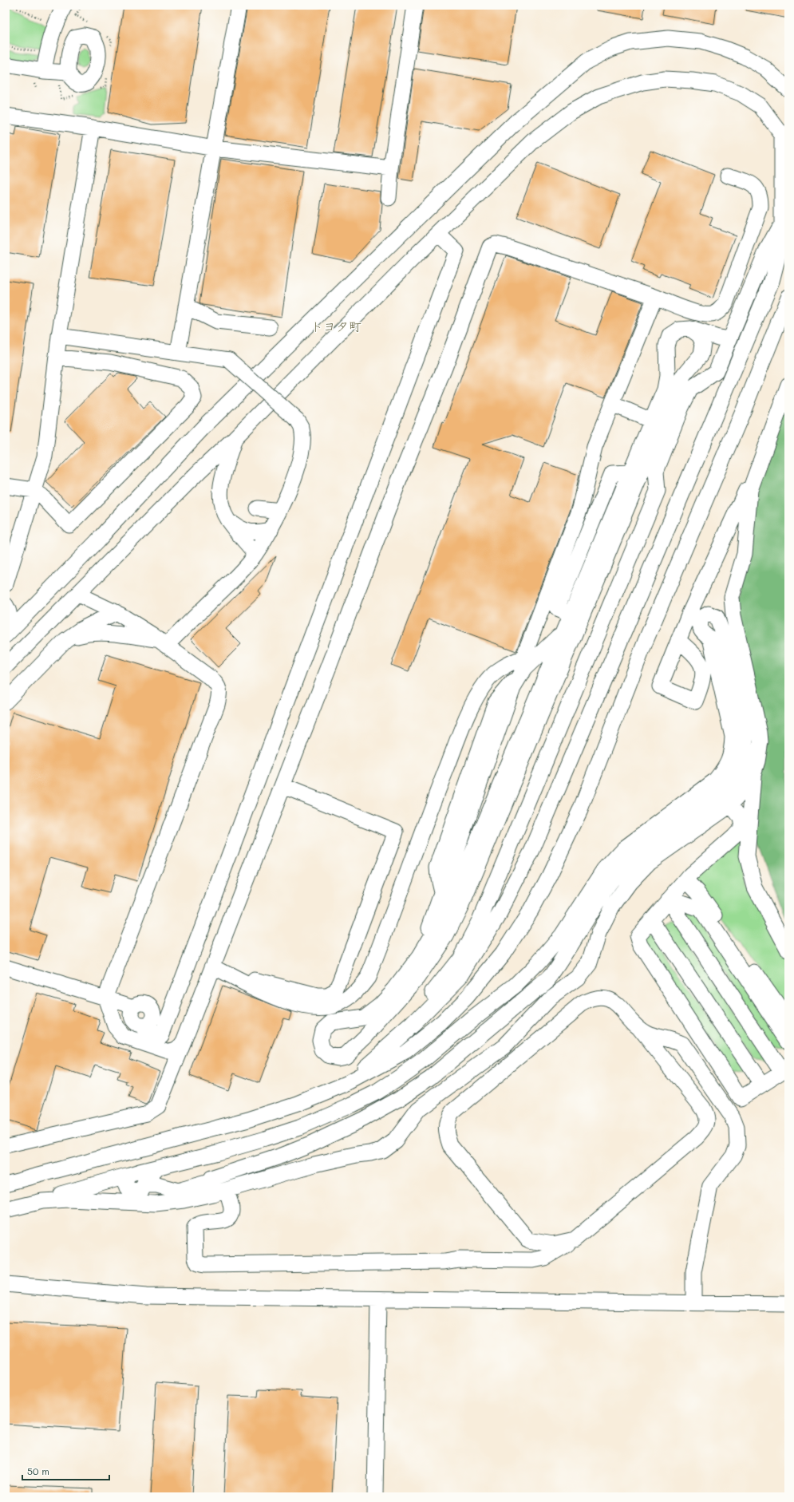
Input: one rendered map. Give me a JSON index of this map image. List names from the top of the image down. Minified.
{"districts":["トヨタ町"],"scale_bar":"50 m"}
